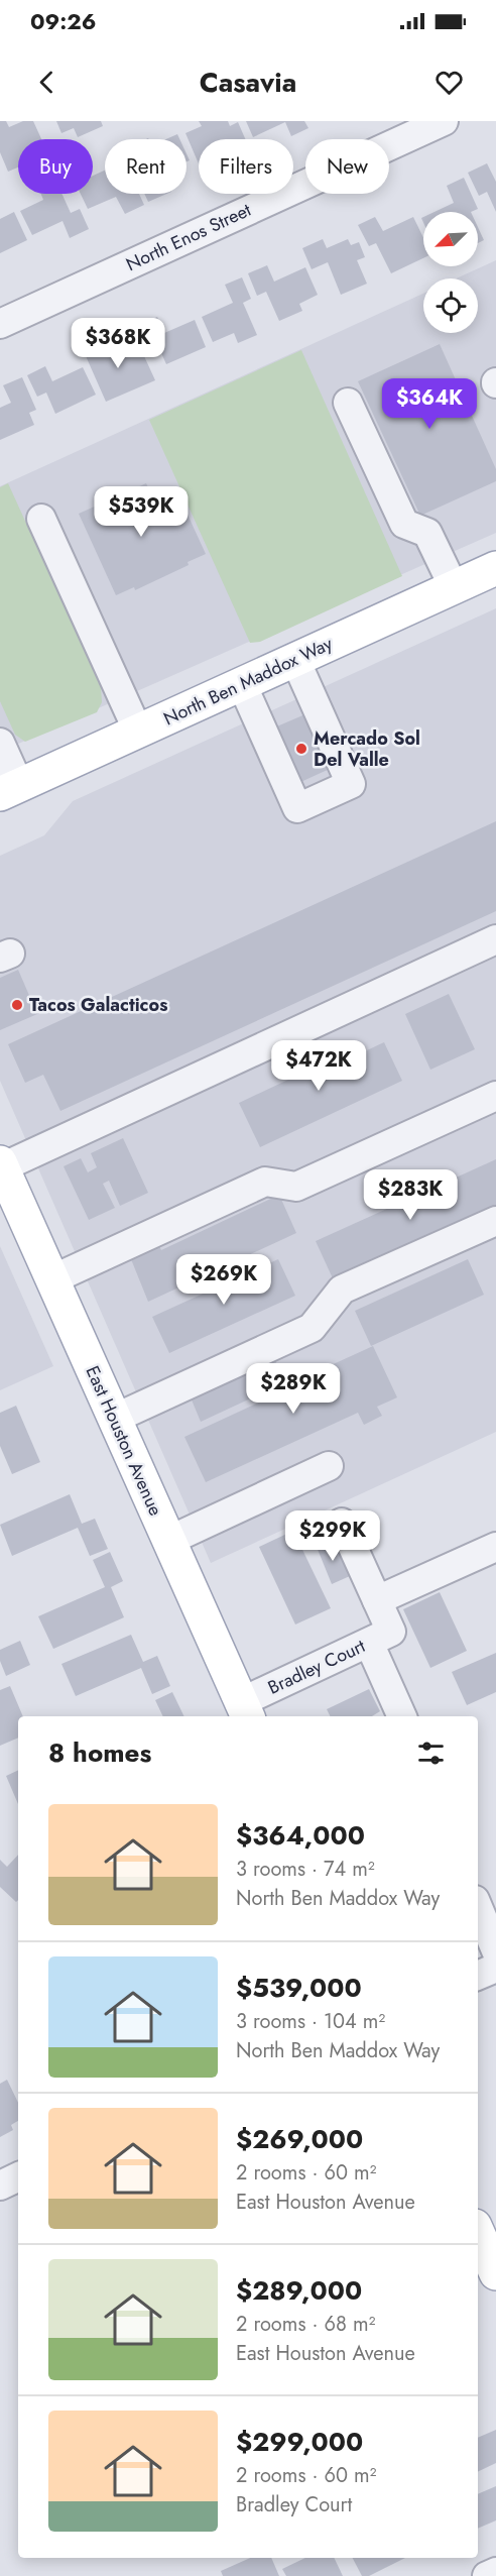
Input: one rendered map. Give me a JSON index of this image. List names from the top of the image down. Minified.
{"streets":{"main road":["North Ben Maddox Way","East Houston Avenue"],"street":["North Enos Street","Bradley Court"]},"crossings":[["East Houston Avenue","Bradley Court"]],"places":["Mercado Sol Del Valle","Tacos Galacticos"],"north":"bottom left","page":{"status":"09:26","header":"Casavia","chip":["Buy","Rent","Filters","New"],"price":["$368K","$364K","$539K","$472K","$283K","$269K","$289K","$299K"],"heading":"8 homes","list":[{"name":"$364,000","note":"3 rooms · 74 m² · North Ben Maddox Way"},{"name":"$539,000","note":"3 rooms · 104 m² · North Ben Maddox Way"},{"name":"$269,000","note":"2 rooms · 60 m² · East Houston Avenue"},{"name":"$289,000","note":"2 rooms · 68 m² · East Houston Avenue"},{"name":"$299,000","note":"2 rooms · 60 m² · Bradley Court"}]}}
